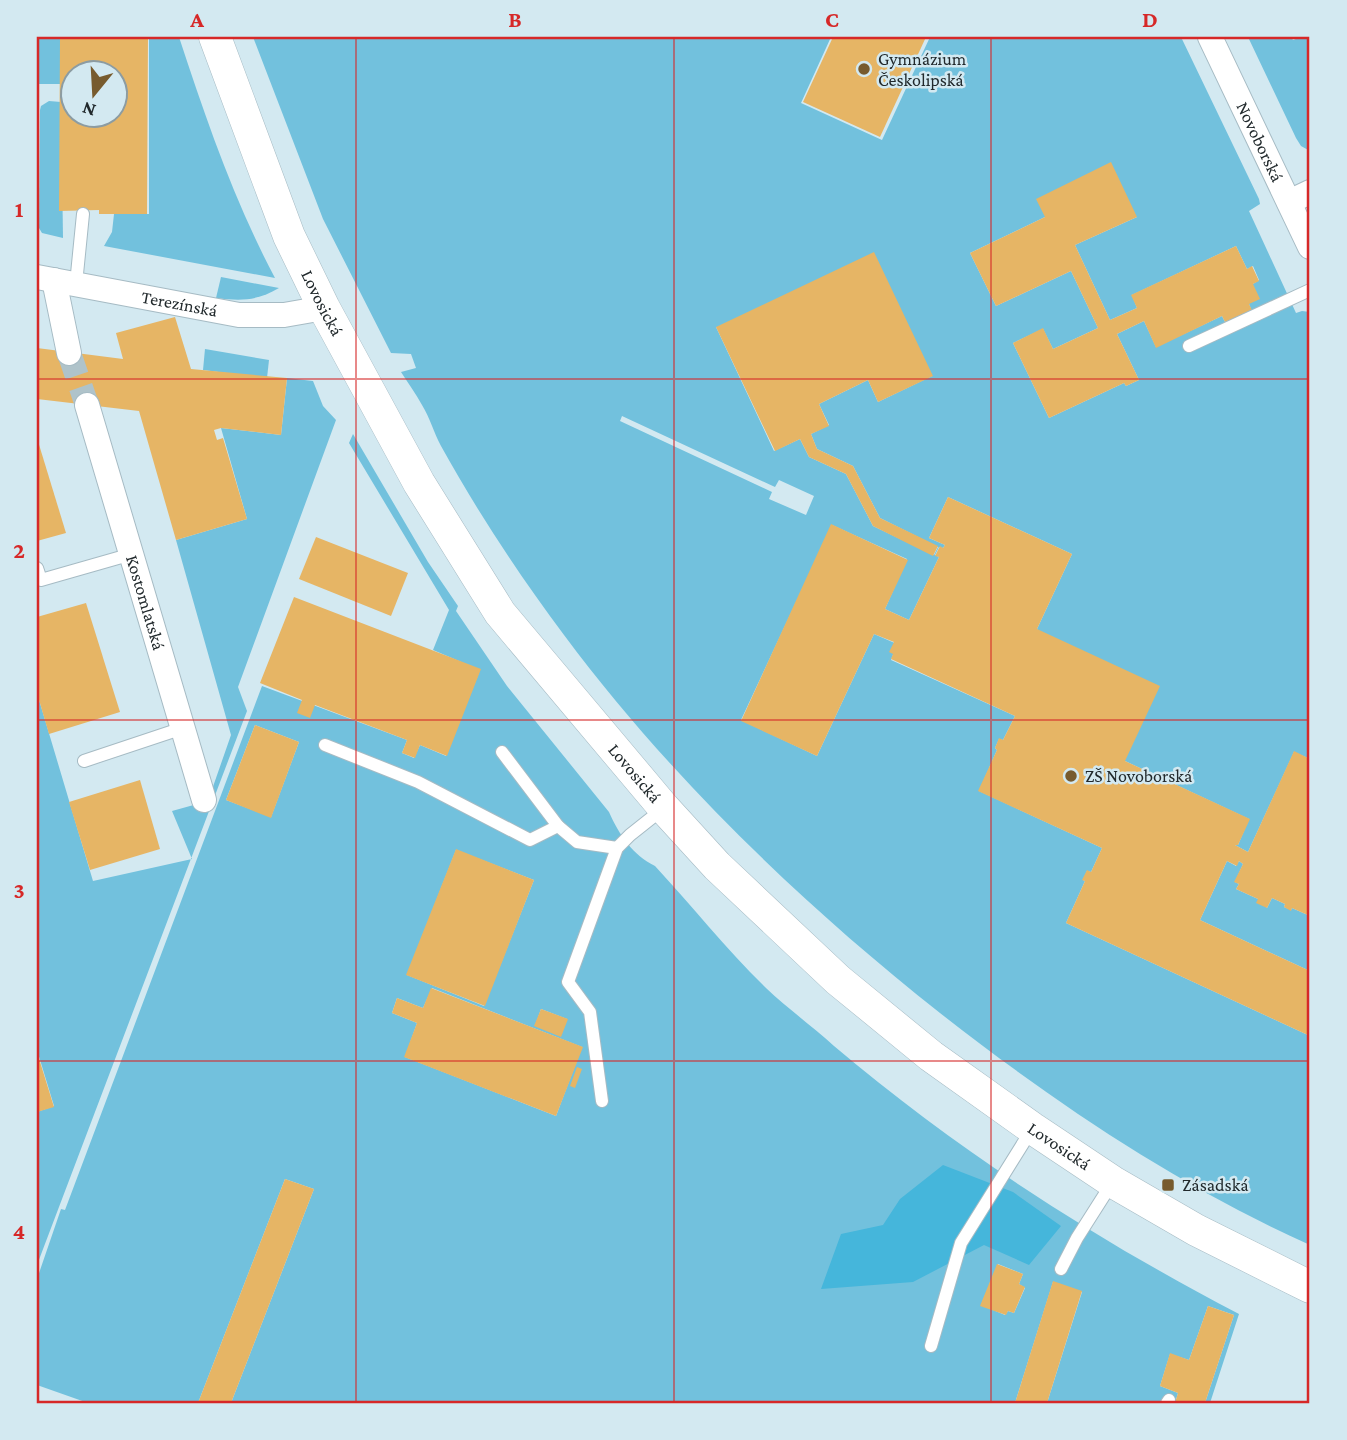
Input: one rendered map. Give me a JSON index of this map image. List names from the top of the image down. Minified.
{"streets":{"street":["Novoborská","Lovosická","Terezínská","Kostomlatská"]},"crossings":[["Lovosická","Terezínská"]],"places":{"other":["Gymnázium Českolipská","ZŠ Novoborská"],"transit":["Zásadská"]},"north":"bottom","grid":{"columns":["A","B","C","D"],"rows":["1","2","3","4"]}}
